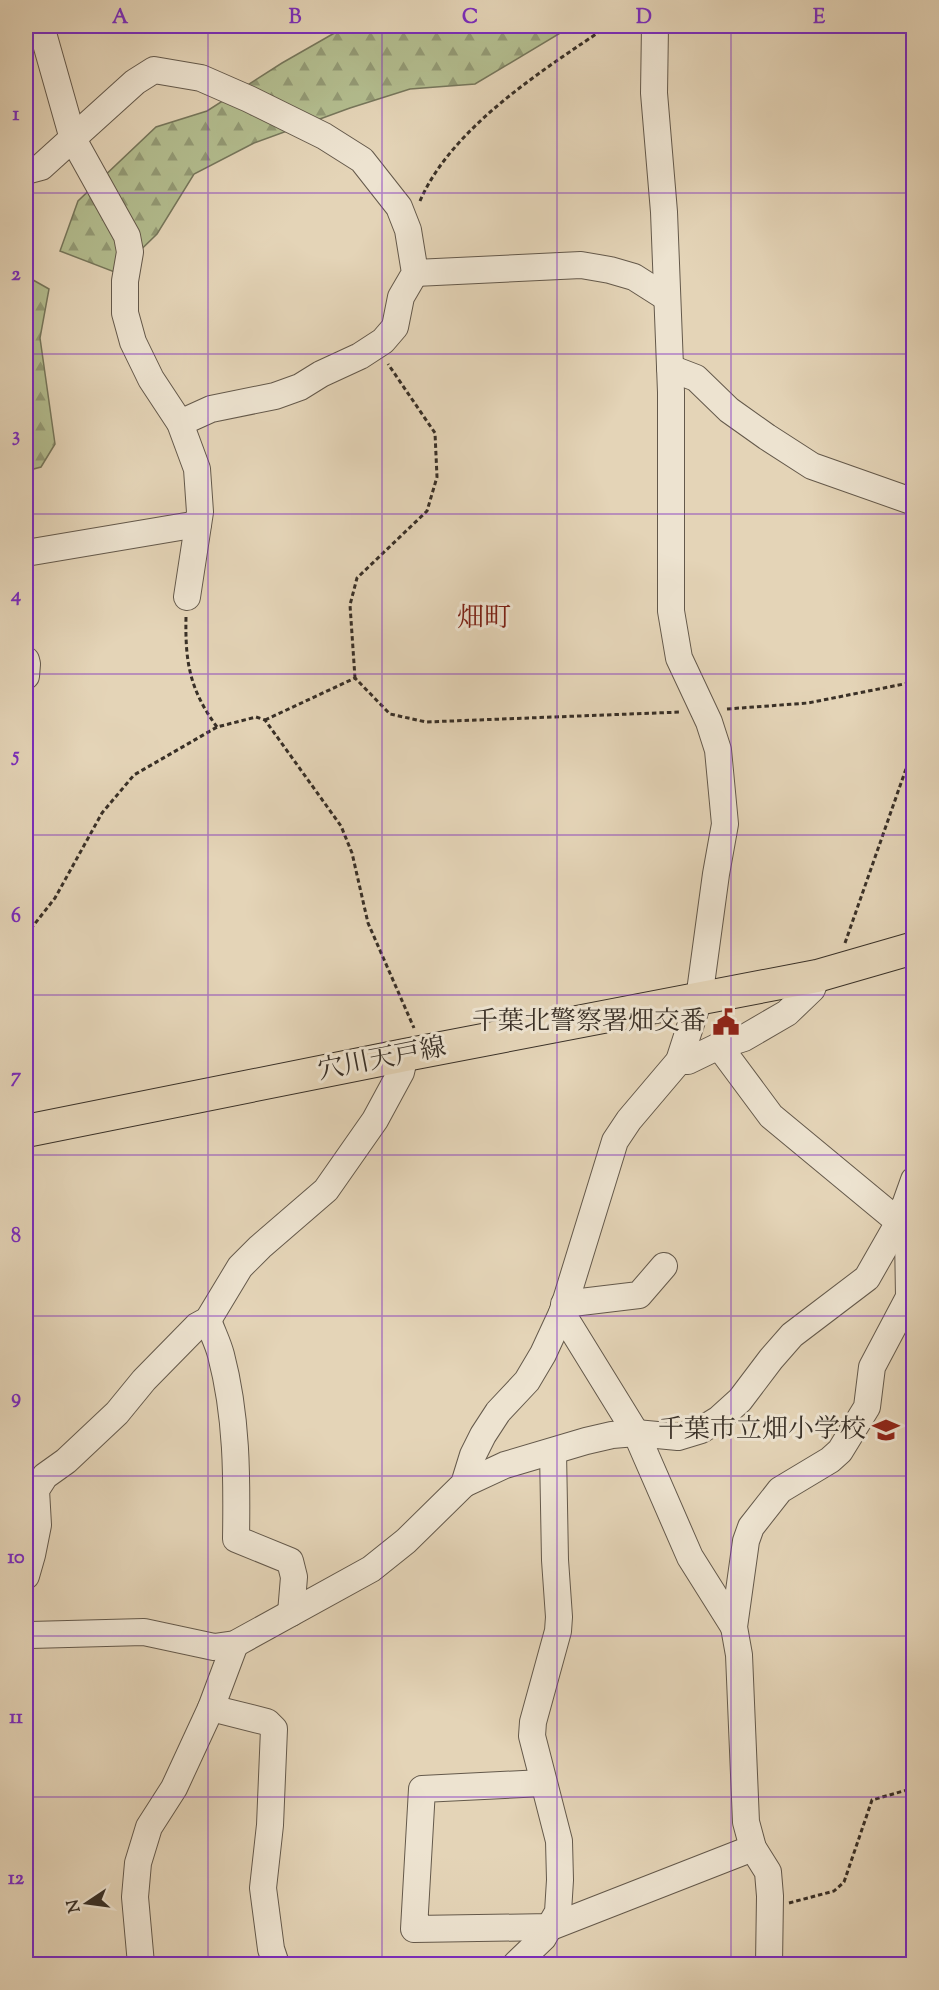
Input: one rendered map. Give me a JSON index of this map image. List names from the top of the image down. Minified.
{"streets":{"main road":["穴川天戸線"]},"districts":["畑町"],"places":{"public building":["千葉北警察署畑交番"],"school or university":["千葉市立畑小学校"]},"north":"left","grid":{"columns":["A","B","C","D","E"],"rows":["1","2","3","4","5","6","7","8","9","10","11","12"]}}
